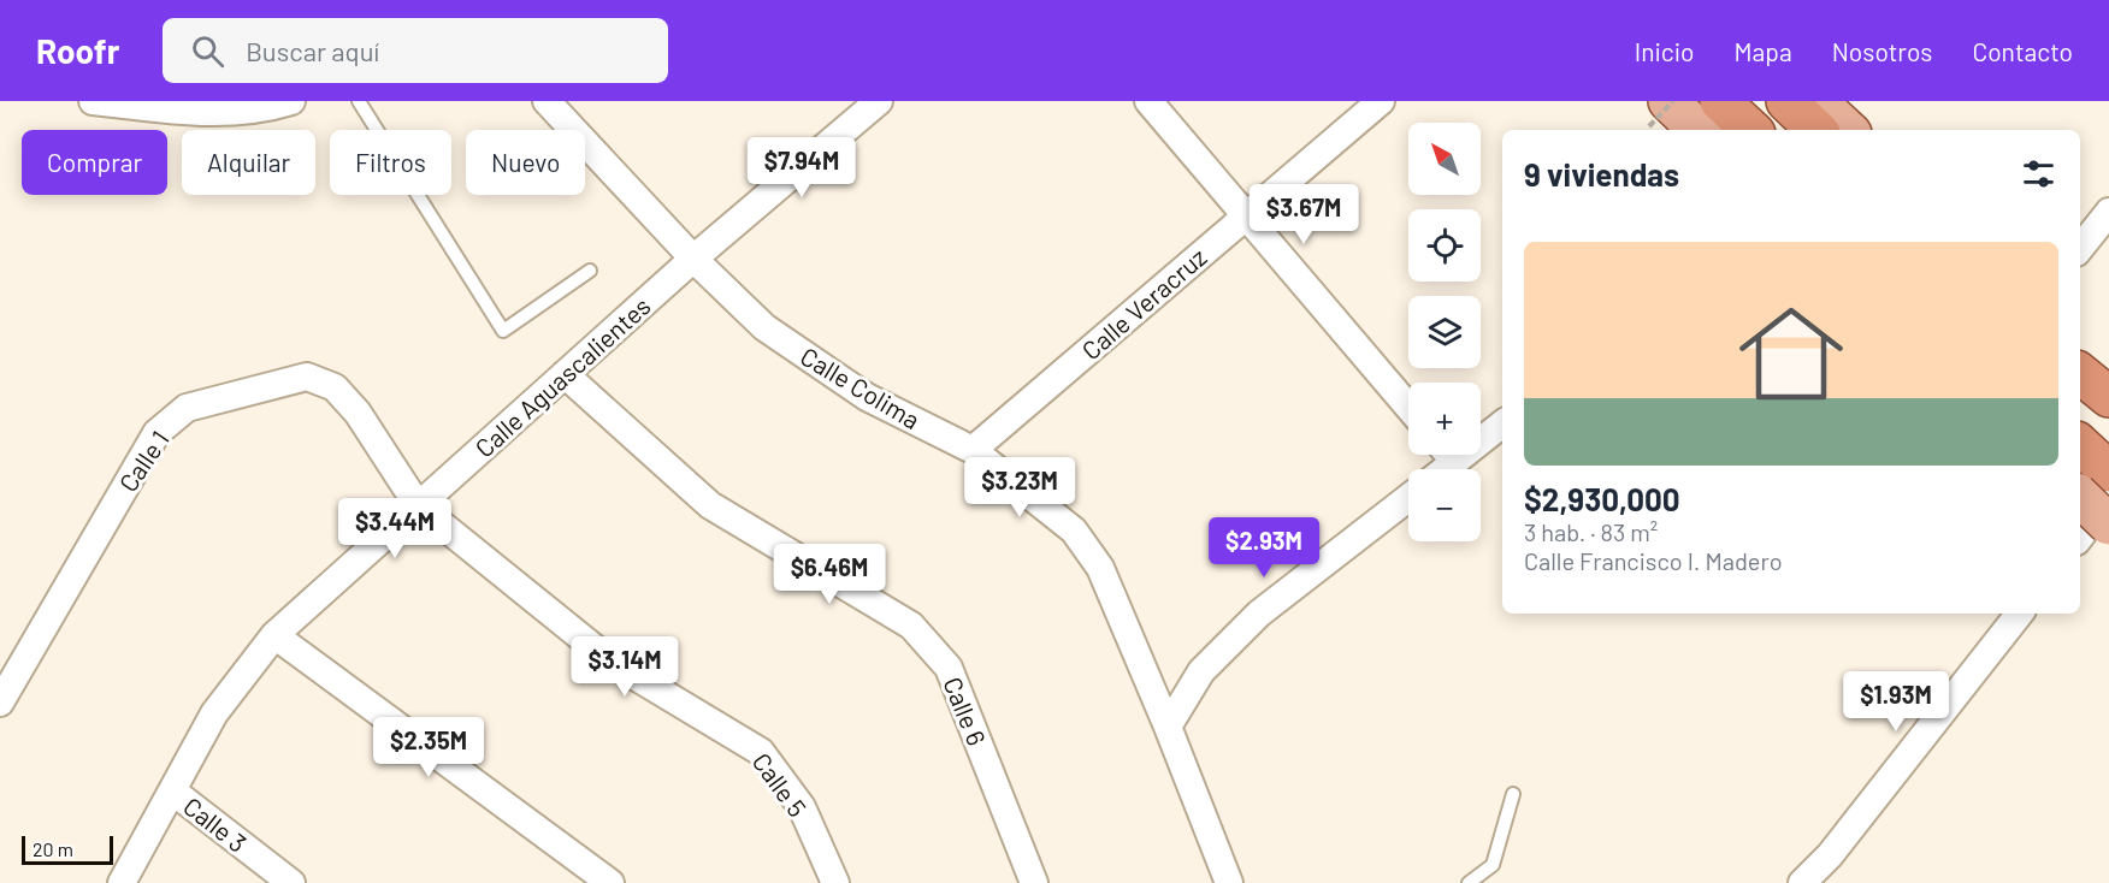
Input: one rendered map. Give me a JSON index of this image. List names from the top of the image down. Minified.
{"streets":{"street":["Calle Veracruz","Calle Aguascalientes","Calle Colima","Calle 1","Calle 6","Calle 5","Calle 3"]},"crossings":[["Calle Veracruz","Calle Colima"],["Calle Aguascalientes","Calle Colima"],["Calle Aguascalientes","Calle 1"],["Calle Aguascalientes","Calle 6"],["Calle Aguascalientes","Calle 5"],["Calle Aguascalientes","Calle 3"],["Calle 1","Calle 5"]],"scale_bar":"20 m","north":"top left","page":{"header":"Roofr","search":"Buscar aquí","nav":["Inicio","Mapa","Nosotros","Contacto"],"map_buttons":["+","−"],"chip":["Comprar","Alquilar","Filtros","Nuevo"],"heading":"9 viviendas","price":["$7.94M","$3.67M","$3.23M","$3.44M","$2.93M","$6.46M","$3.14M","$1.93M","$2.35M"],"list":[{"name":"$2,930,000","note":"3 hab. · 83 m² · Calle Francisco I. Madero"}],"scale":"20 m"}}
